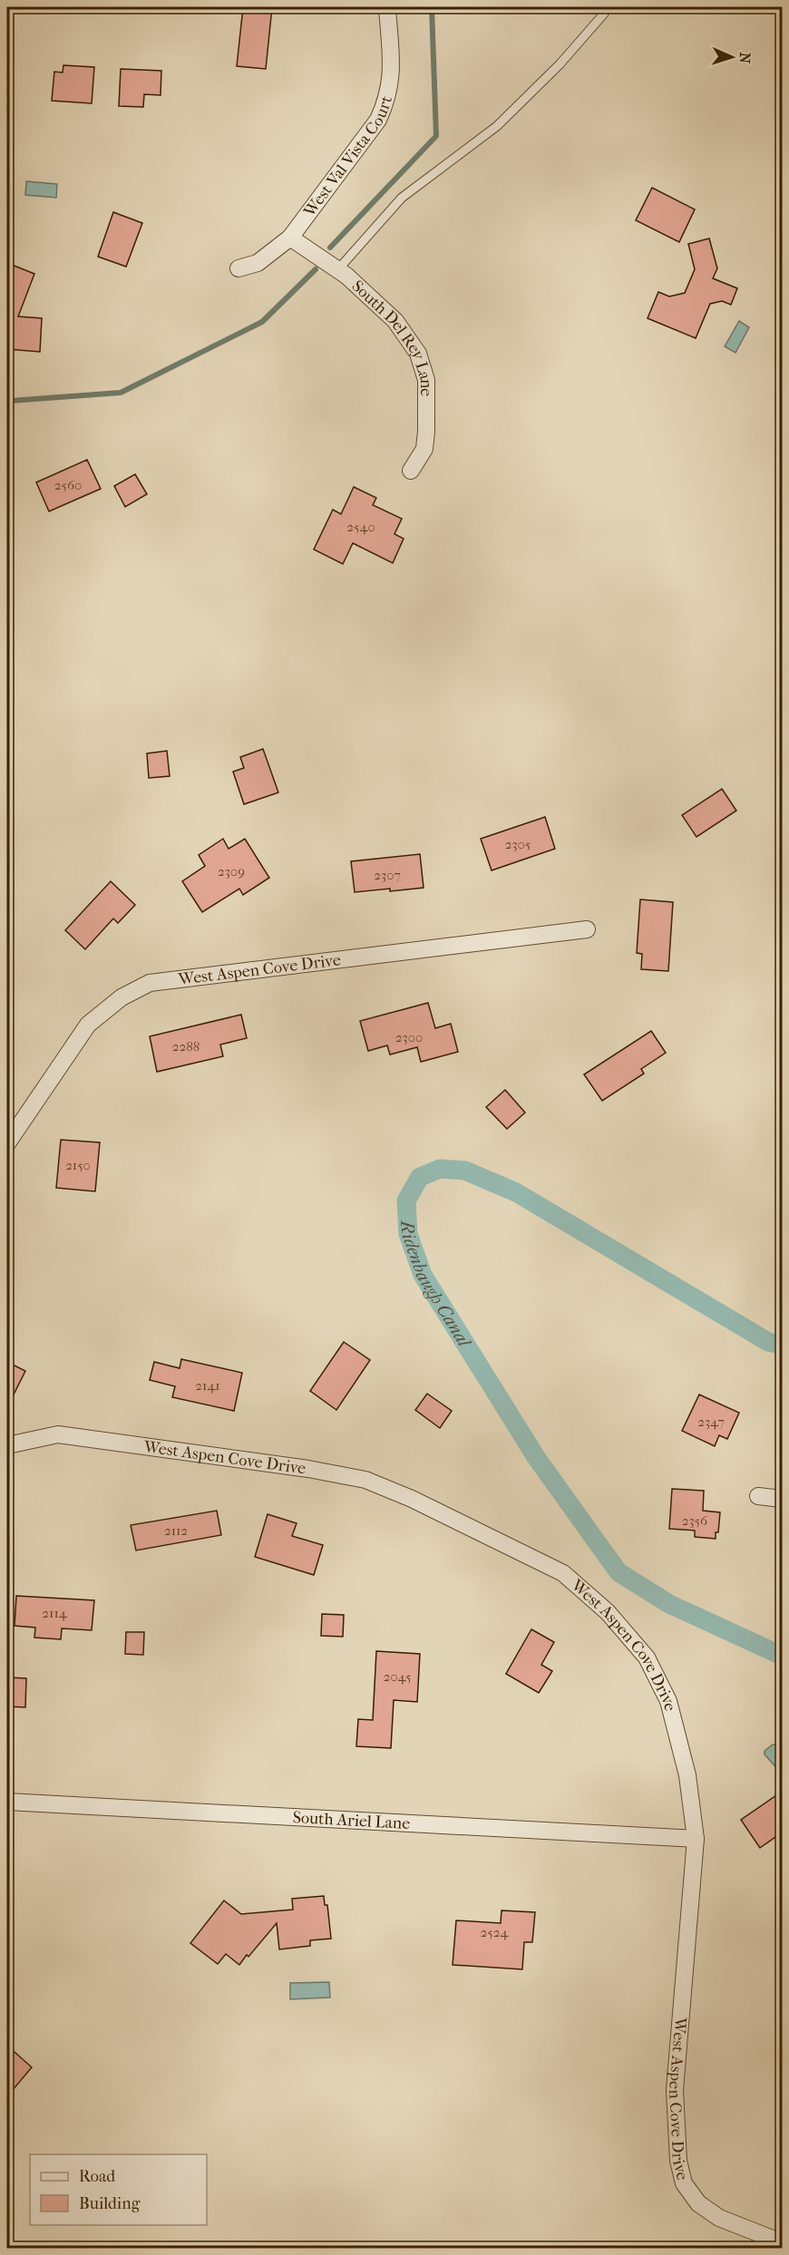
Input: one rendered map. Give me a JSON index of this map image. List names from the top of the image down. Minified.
{"streets":{"street":["West Val Vista Court","South Del Rey Lane","West Aspen Cove Drive","South Ariel Lane"]},"crossings":[["West Val Vista Court","South Del Rey Lane"],["West Aspen Cove Drive","South Ariel Lane"]],"water":["Ridenbaugh Canal"],"house_numbers":["2560","2540","2305","2309","2307","2300","2288","2150","2141","2347","2356","2112","2114","2045","2524"],"legend":["Road","Building"],"north":"right"}
